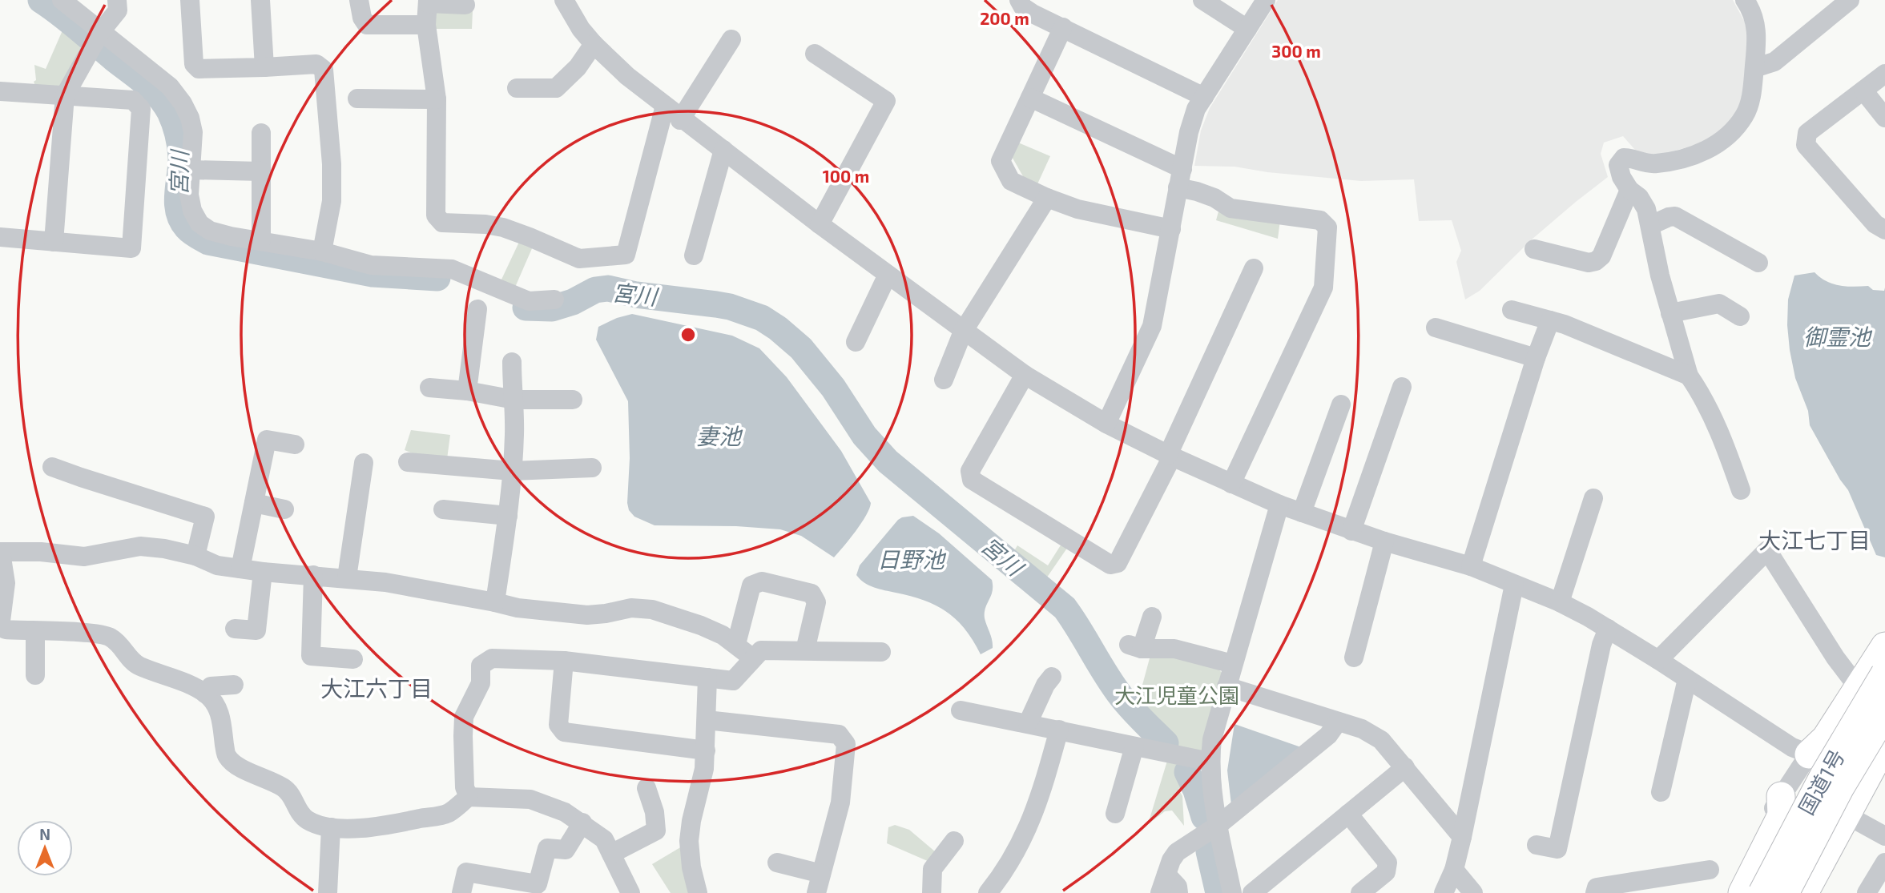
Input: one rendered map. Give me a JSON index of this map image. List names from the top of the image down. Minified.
{"streets":{"highway":["国道1号"]},"districts":["大江七丁目","大江六丁目"],"water":["宮川","御霊池","妻池","日野池"],"parks":["大江児童公園"],"north":"top","rings":["200 m","300 m","100 m"]}
